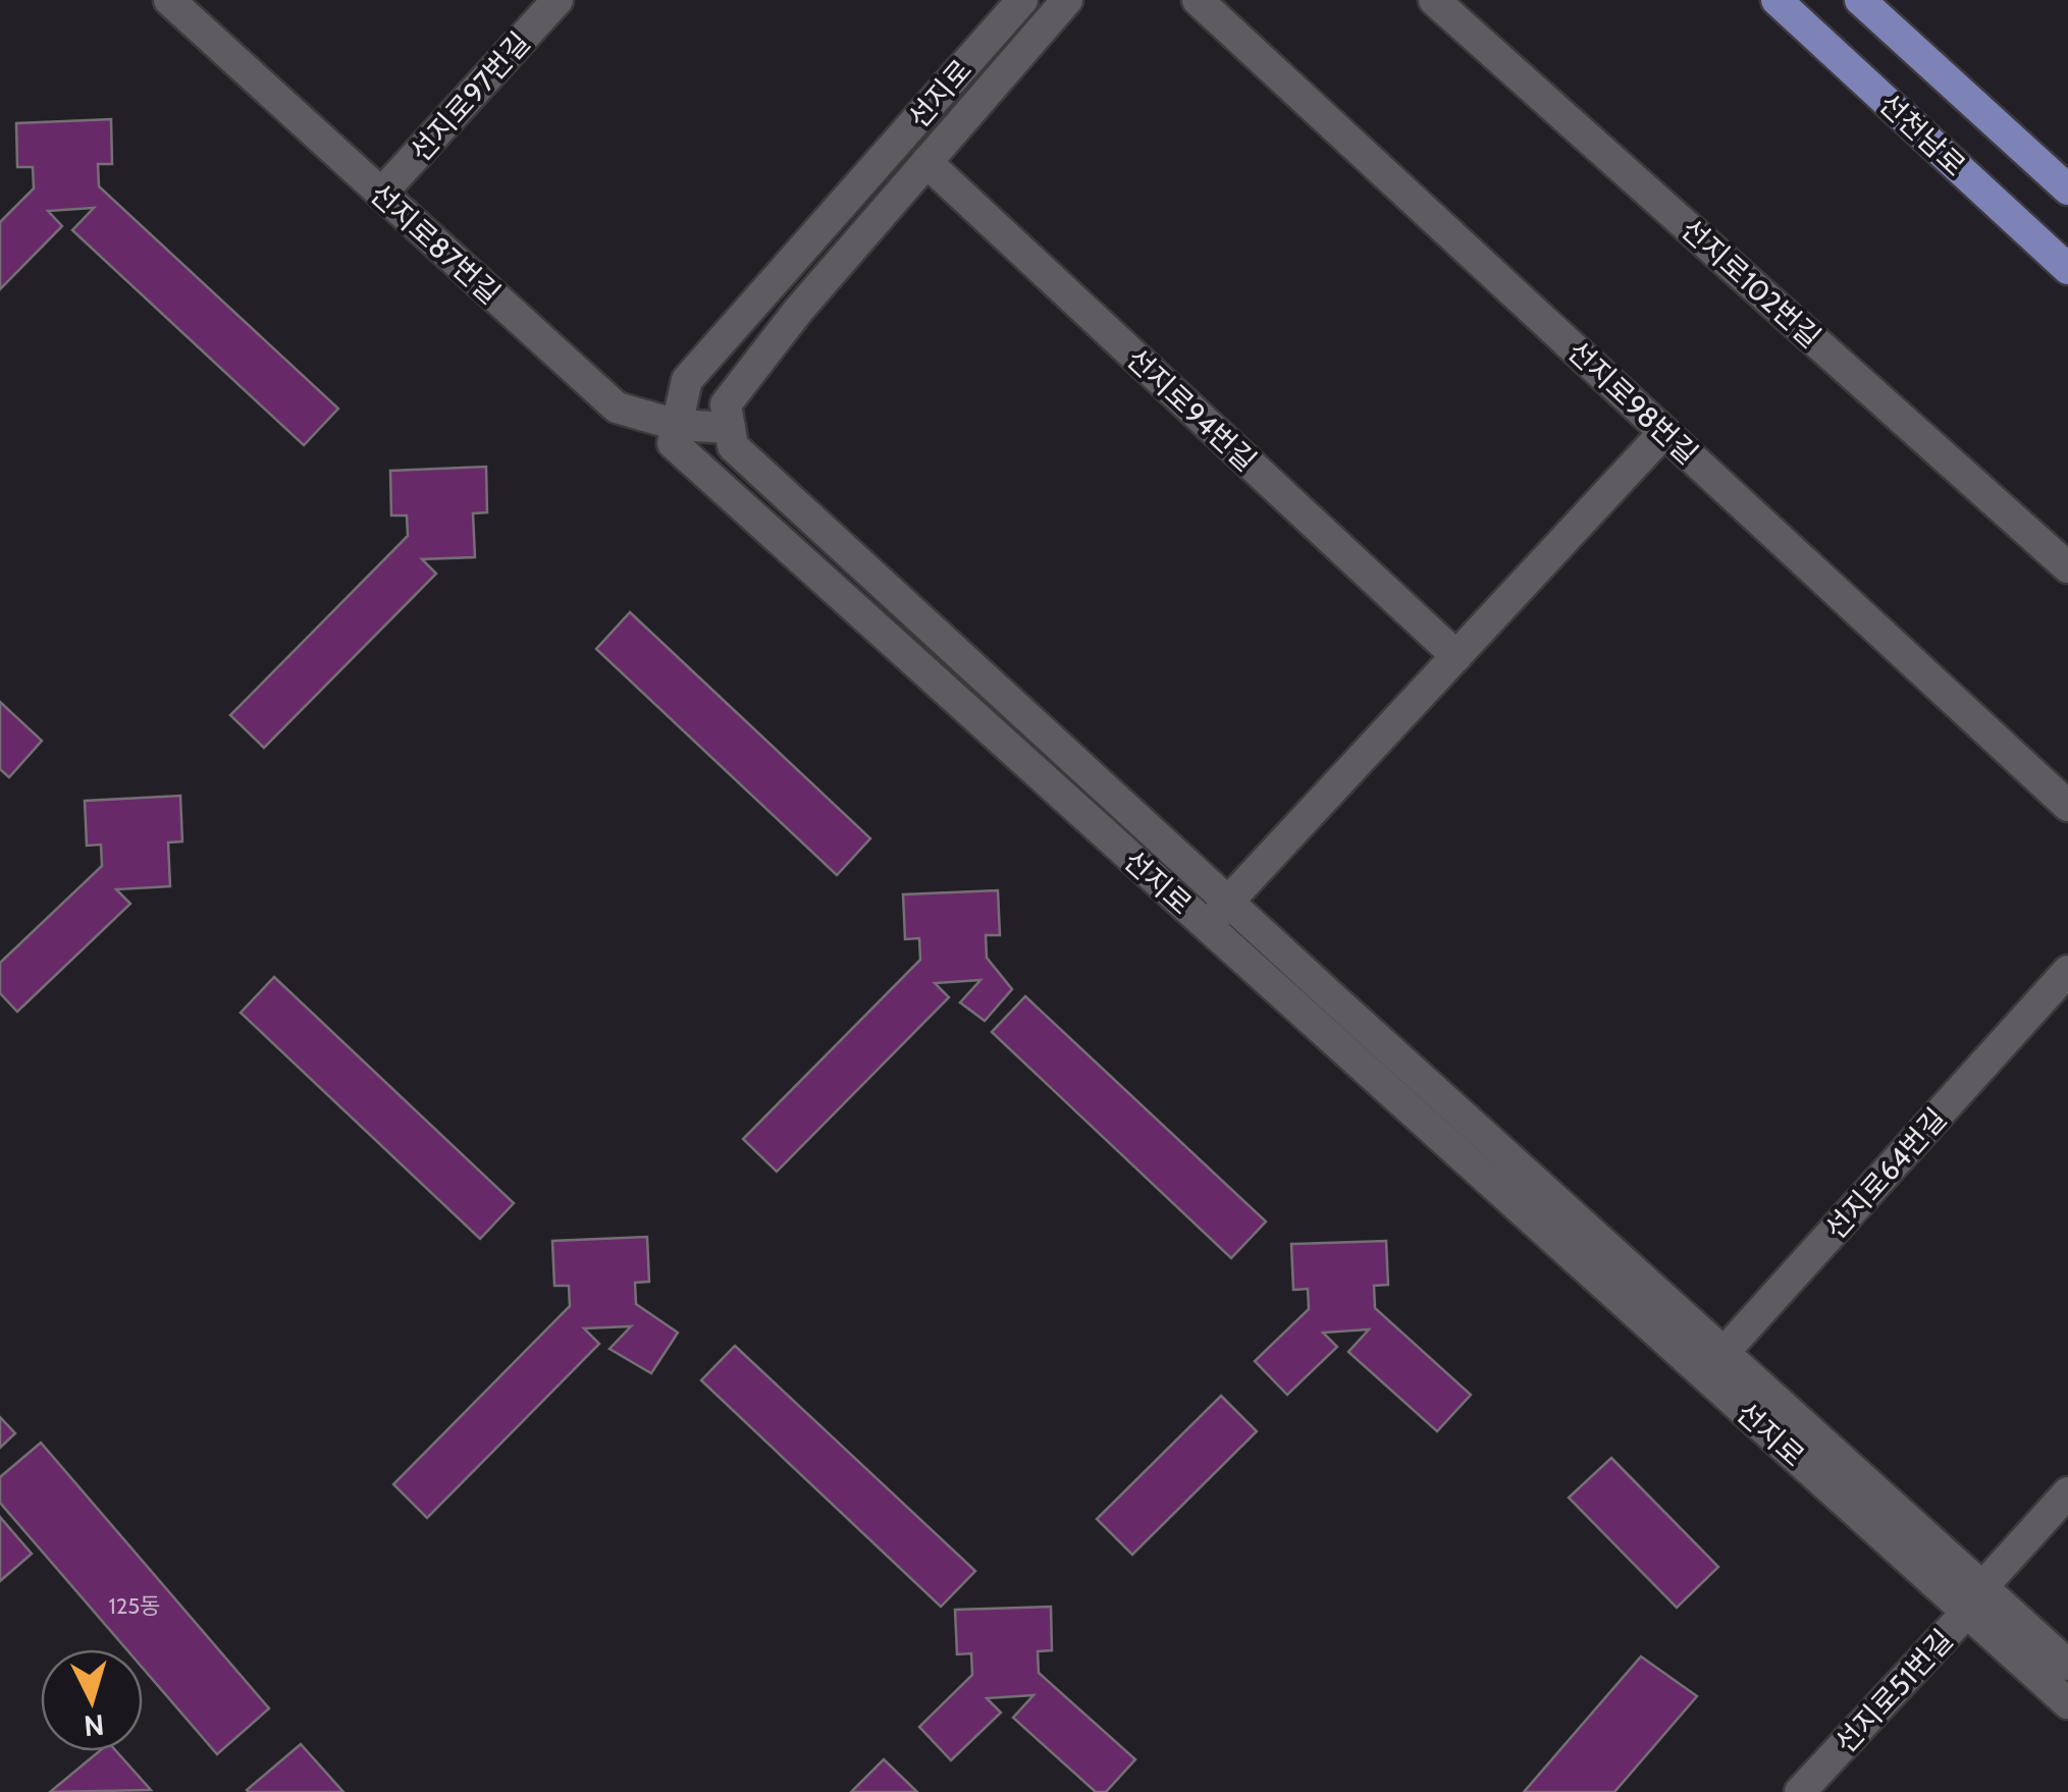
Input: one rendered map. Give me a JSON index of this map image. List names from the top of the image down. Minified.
{"streets":{"main road":["선천남로"],"street":["선지로","선지로97번길","선지로87번길","선지로102번길","선지로98번길","선지로94번길","선지로64번길","선지로51번길"]},"crossings":[["선지로","선지로87번길"],["선지로","선지로94번길"],["선지로","선지로64번길"],["선지로","선지로51번길"],["선지로97번길","선지로87번길"]],"house_numbers":["125동"],"north":"bottom"}
